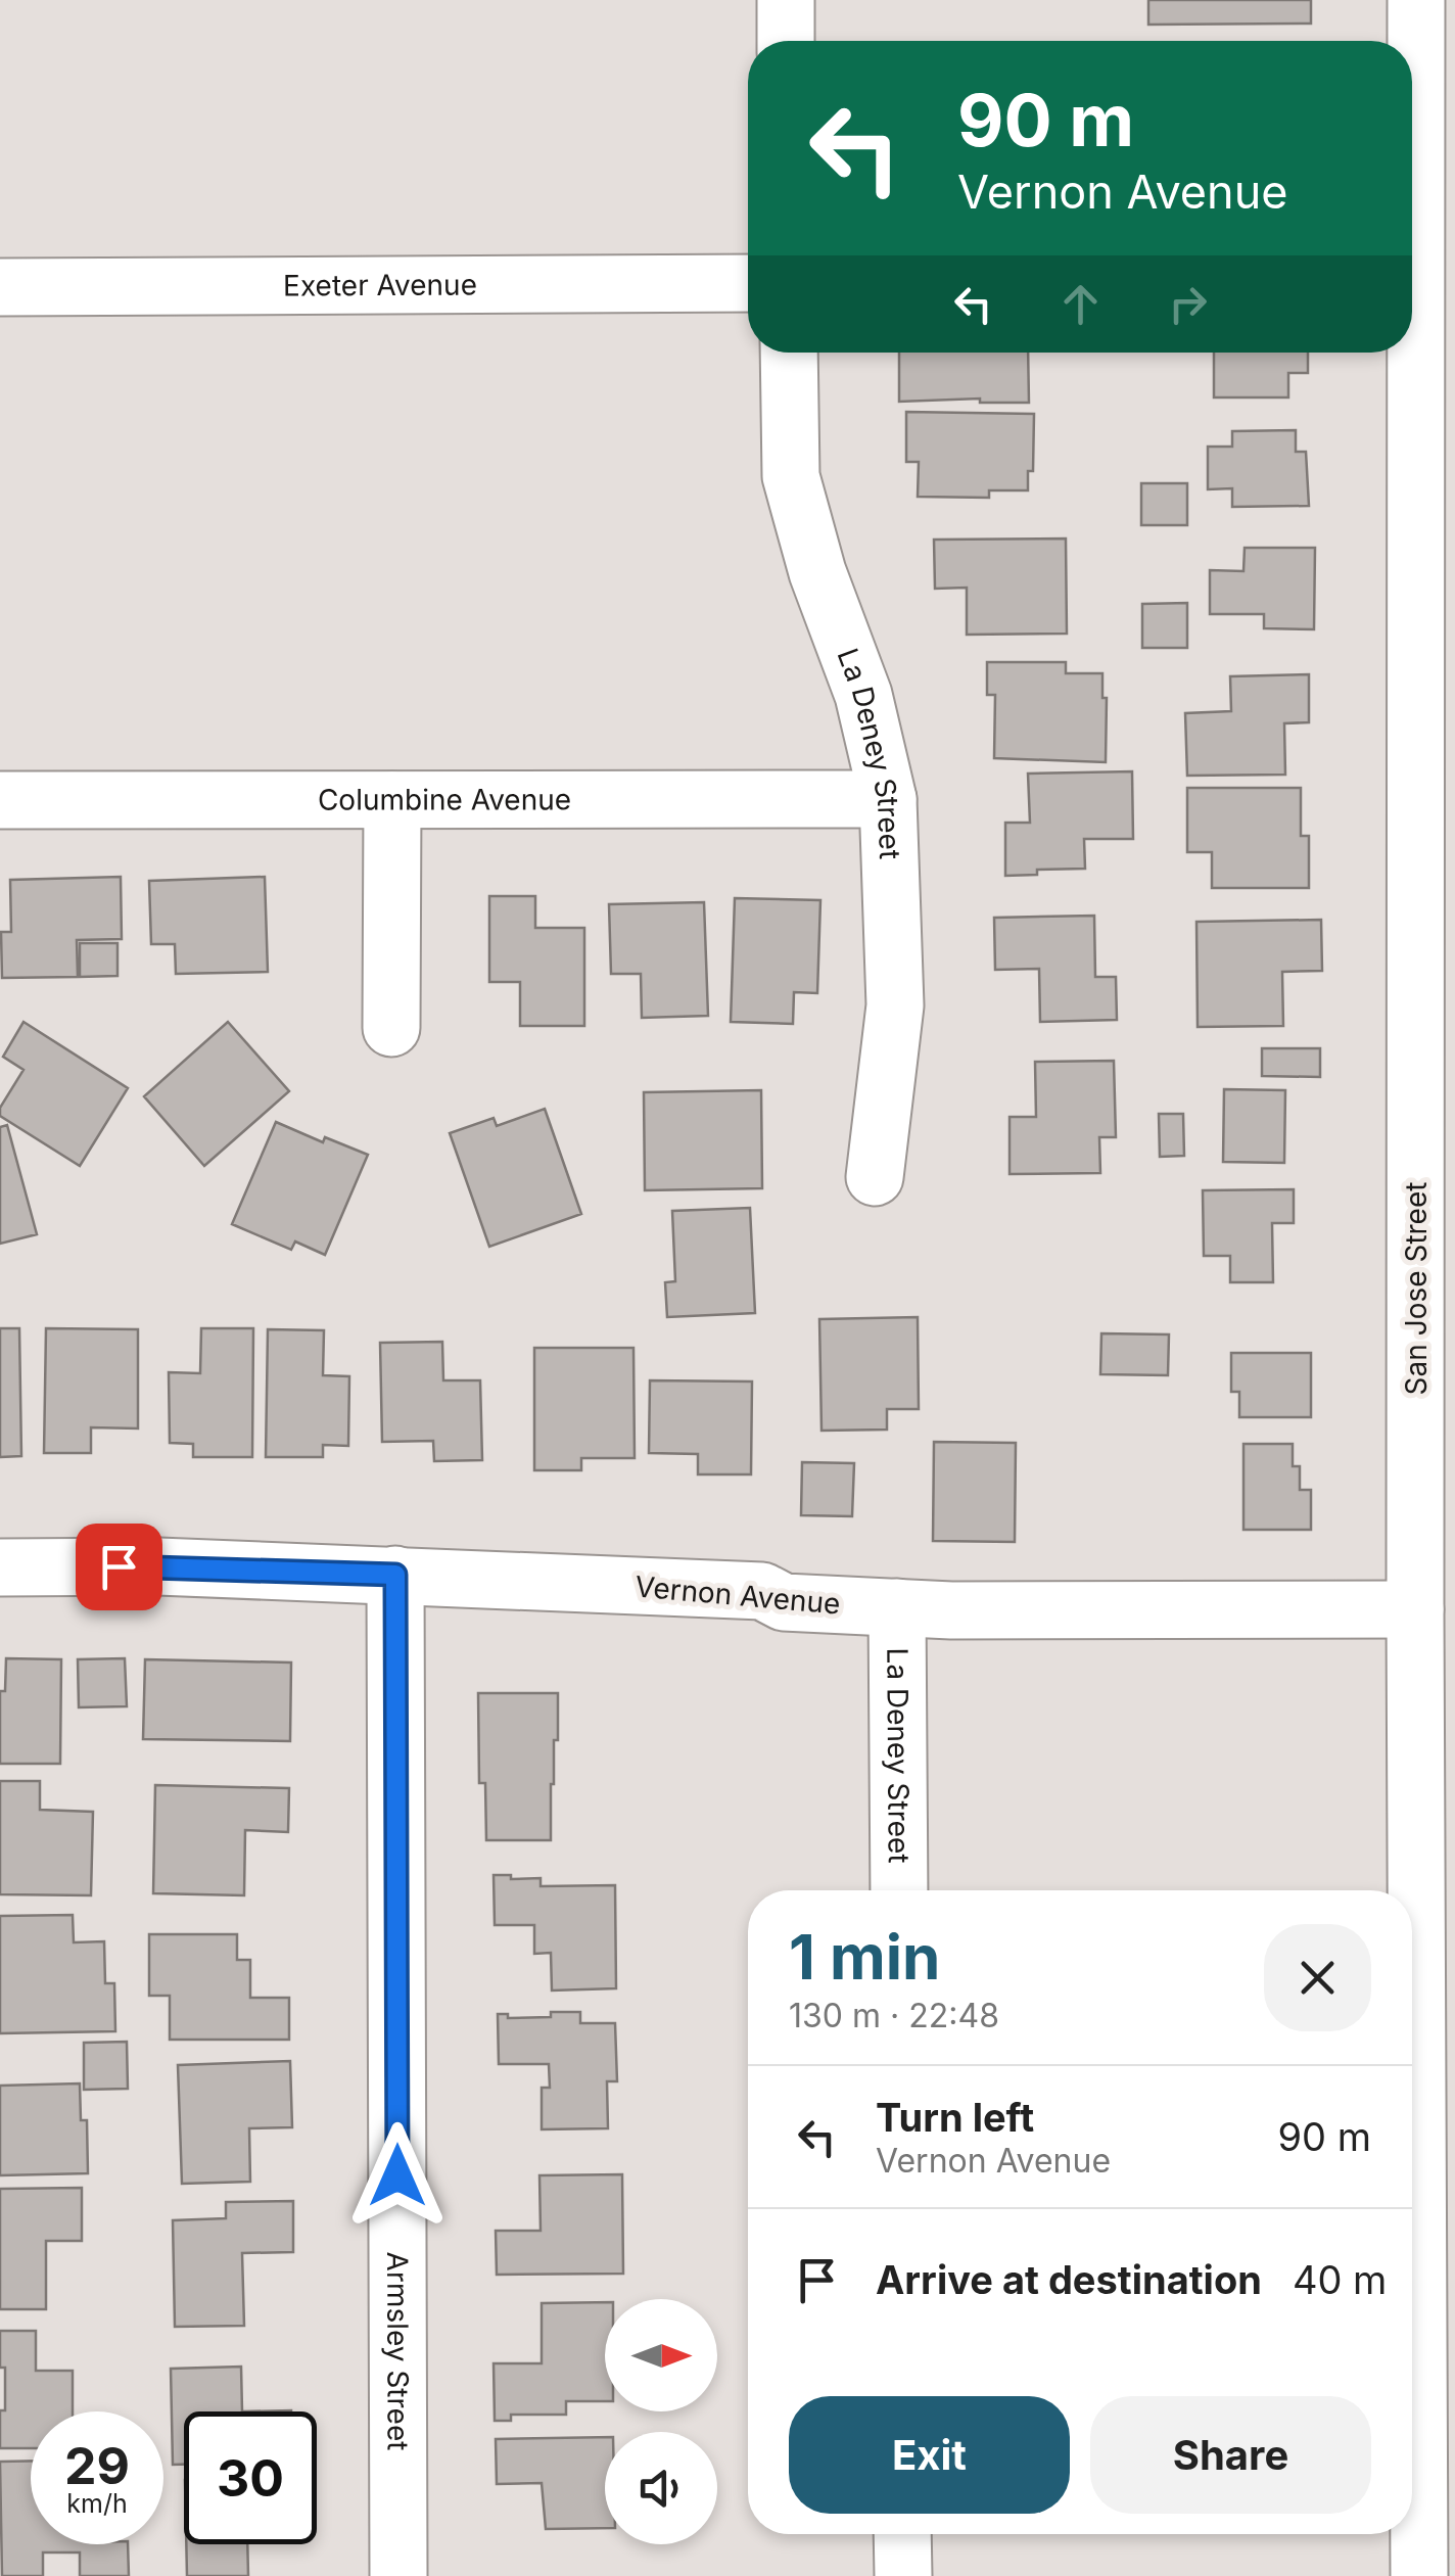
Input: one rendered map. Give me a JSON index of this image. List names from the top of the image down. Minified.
{"streets":{"street":["Exeter Avenue","La Deney Street","Columbine Avenue","San Jose Street","Vernon Avenue","Armsley Street"]},"crossings":[["La Deney Street","Columbine Avenue"],["La Deney Street","Vernon Avenue"],["San Jose Street","Vernon Avenue"],["Vernon Avenue","Armsley Street"]],"north":"right","page":{"turn":["90 m","Vernon Avenue"],"heading":["1 min","130 m · 22:48"],"list":[{"name":"Turn left","note":"Vernon Avenue","value":"90 m"},{"name":"Arrive at destination","value":"40 m"}],"buttons":["Exit","Share"],"speed":"29 km/h","limit":"30"}}
